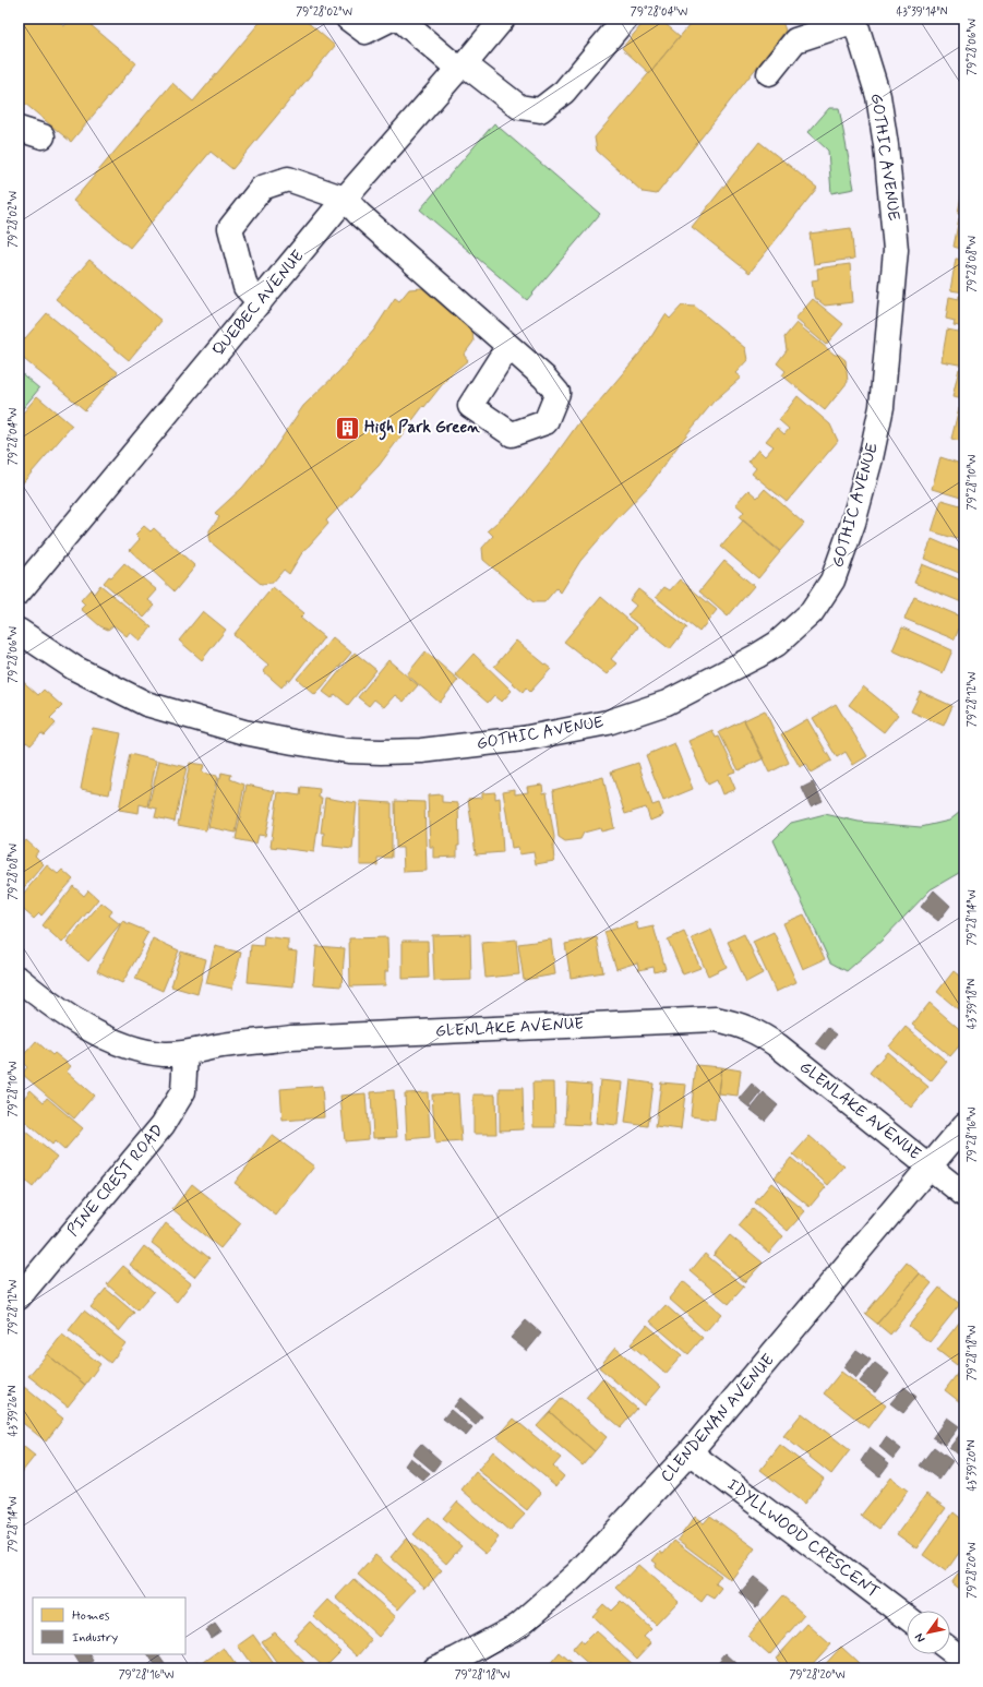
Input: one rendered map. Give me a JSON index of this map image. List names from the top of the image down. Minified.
{"streets":{"street":["GOTHIC AVENUE","QUEBEC AVENUE","GLENLAKE AVENUE","PINE CREST ROAD","CLENDENAN AVENUE","IDYLLWOOD CRESCENT"]},"crossings":[["GLENLAKE AVENUE","PINE CREST ROAD"],["GLENLAKE AVENUE","CLENDENAN AVENUE"],["CLENDENAN AVENUE","IDYLLWOOD CRESCENT"]],"places":{"building":["High Park Green"]},"legend":["Homes","Industry"],"north":"bottom left","coordinates":["79°28'02\"W","79°28'04\"W","43°39'14\"N","79°28'06\"W","79°28'08\"W","79°28'10\"W","79°28'12\"W","79°28'14\"W","43°39'18\"N","79°28'16\"W","79°28'18\"W","43°39'26\"N","43°39'20\"N","79°28'20\"W"]}
